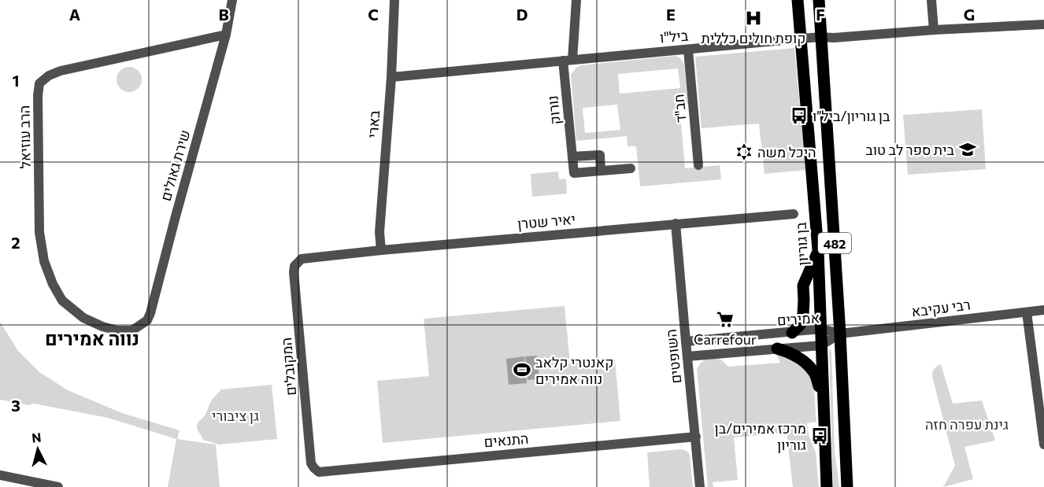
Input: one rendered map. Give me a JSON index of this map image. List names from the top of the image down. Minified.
{"streets":{"main road":["482","בן גוריון"],"street":["ביל\"ו","חב\"ד","נורוק","בארי","הרב עוזיאל","שירת גאולים","יאיר שטרן","רבי עקיבא","אמירים","השופטים","המקובלים","התנאים"]},"crossings":[["ביל\"ו","חב\"ד"],["ביל\"ו","נורוק"],["ביל\"ו","בארי"],["ביל\"ו","482"],["ביל\"ו","בן גוריון"],["בארי","יאיר שטרן"],["הרב עוזיאל","שירת גאולים"],["יאיר שטרן","השופטים"],["יאיר שטרן","המקובלים"],["482","רבי עקיבא"],["482","אמירים"],["בן גוריון","אמירים"],["רבי עקיבא","אמירים"],["אמירים","השופטים"],["השופטים","התנאים"],["המקובלים","התנאים"]],"districts":["נווה אמירים"],"parks":["גן ציבורי","גינת עפרה חזה"],"places":{"hospital":["קופת חולים כללית"],"bus stop":["בן גוריון/ביל״ו","מרכז אמירים/בן גוריון"],"school or university":["בית ספר לב טוב"],"synagogue":["היכל משה"],"supermarket":["Carrefour"],"sports":["קאנטרי קלאב נווה אמירים"]},"north":"top","grid":{"columns":["A","B","C","D","E","F","G"],"rows":["1","2","3"]}}
